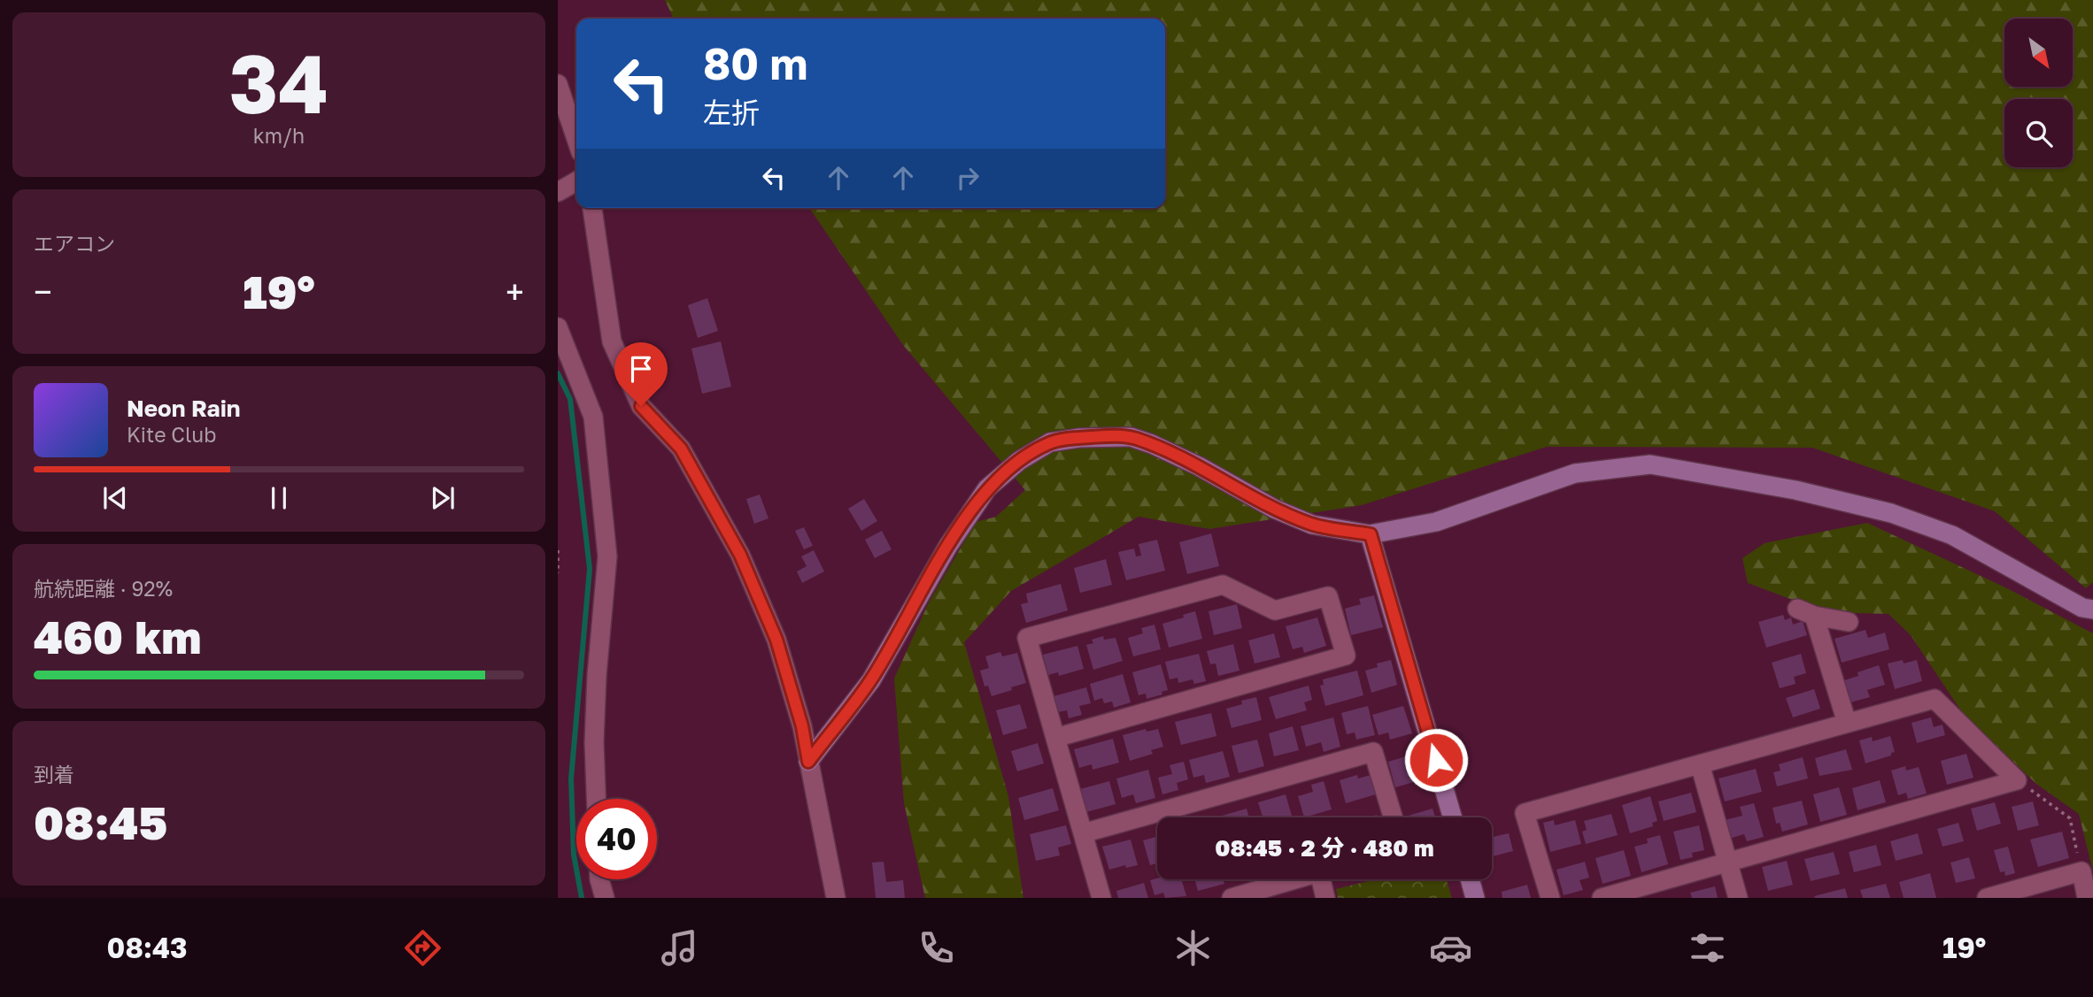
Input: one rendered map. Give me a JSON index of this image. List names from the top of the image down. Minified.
{"north":"bottom right","page":{"tile":[["34","km/h"],"エアコン",["航続距離 · 92%","460 km"],["到着","08:45"]],"turn":["80 m","左折"],"heat":["−","19°","+"],"song":["Neon Rain","Kite Club"],"limit":"40","trip":"08:45 · 2 分 · 480 m","tabs":["08:43","19°"]}}
